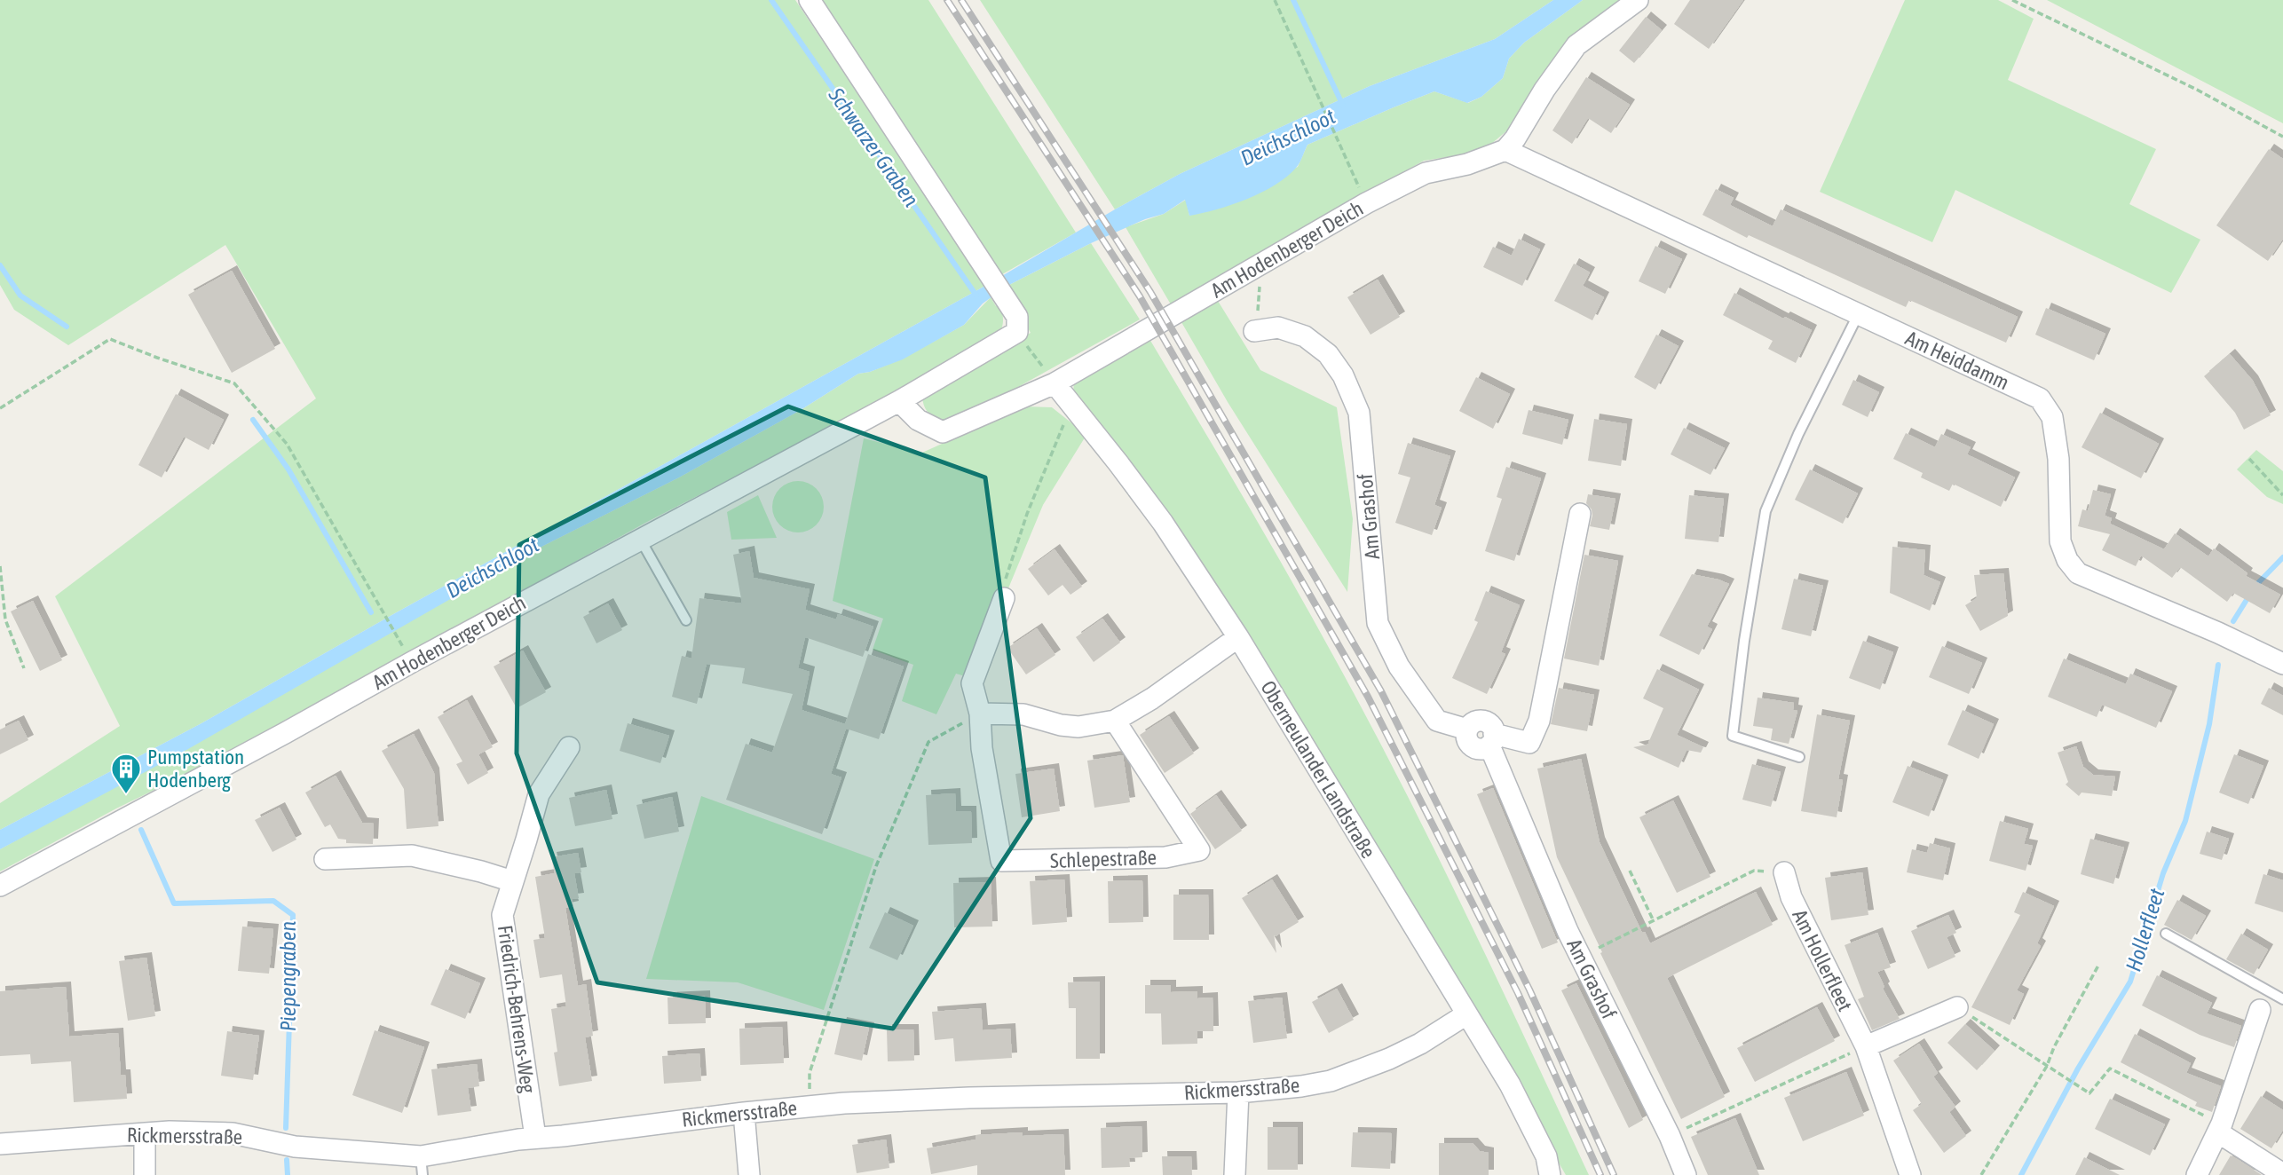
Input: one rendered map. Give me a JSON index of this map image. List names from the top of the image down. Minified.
{"streets":{"street":["Am Hodenberger Deich","Am Heiddamm","Am Grashof","Oberneulander Landstraße","Schlepestraße","Am Hollerfleet","Friedrich-Behrens-Weg","Rickmersstraße"]},"crossings":[["Am Hodenberger Deich","Am Heiddamm"],["Am Hodenberger Deich","Oberneulander Landstraße"],["Oberneulander Landstraße","Rickmersstraße"],["Friedrich-Behrens-Weg","Rickmersstraße"]],"water":["Deichschloot","Schwarzer Graben","Hollerfleet","Piepengraben"],"places":{"building":["Pumpstation Hodenberg"]}}
